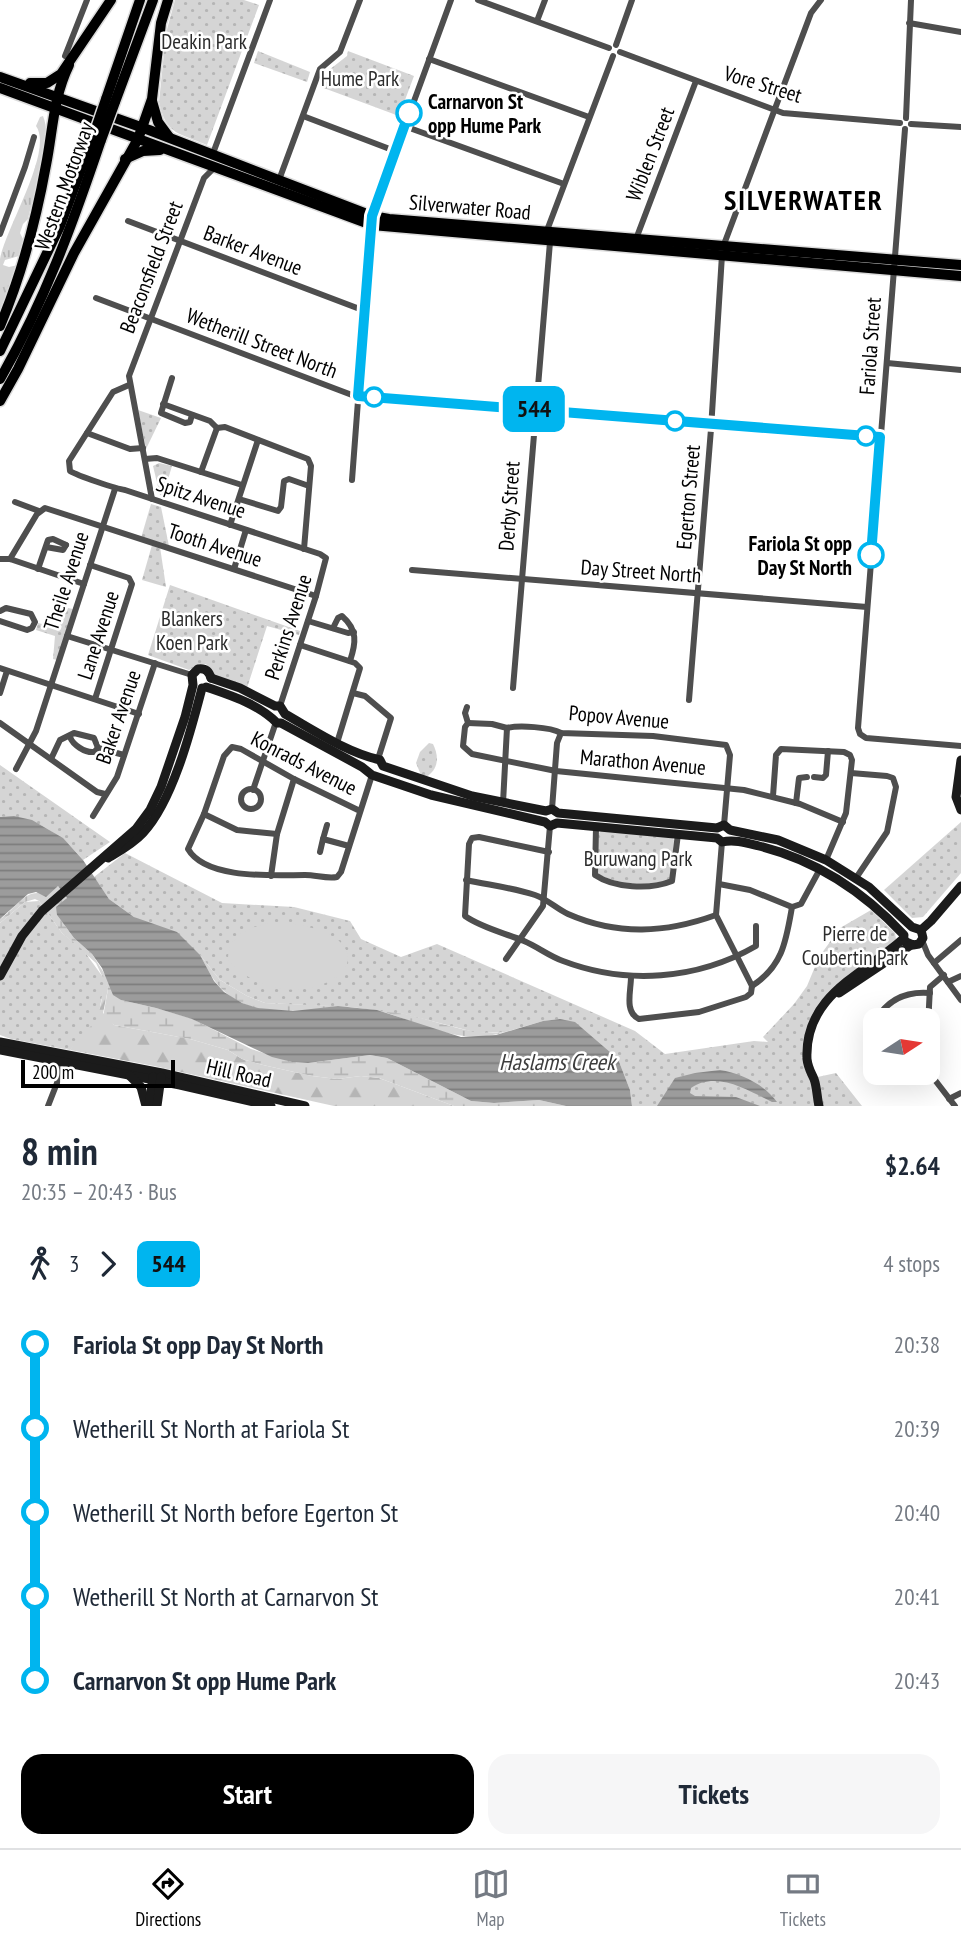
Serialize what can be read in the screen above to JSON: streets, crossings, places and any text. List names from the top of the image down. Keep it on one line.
{"streets":{"highway":["Western Motorway","Silverwater Road"],"street":["Vore Street","Wiblen Street","Barker Avenue","Beaconsfield Street","Wetherill Street North","Fariola Street","Spitz Avenue","Egerton Street","Derby Street","Tooth Avenue","Day Street North","Theile Avenue","Perkins Avenue","Lane Avenue","Baker Avenue","Popov Avenue","Marathon Avenue","Konrads Avenue","Hill Road"]},"crossings":[["Vore Street","Wiblen Street"],["Vore Street","Fariola Street"],["Vore Street","Egerton Street"],["Vore Street","Derby Street"],["Wiblen Street","Silverwater Road"],["Silverwater Road","Beaconsfield Street"],["Silverwater Road","Fariola Street"],["Silverwater Road","Egerton Street"],["Silverwater Road","Derby Street"],["Barker Avenue","Beaconsfield Street"],["Beaconsfield Street","Wetherill Street North"],["Wetherill Street North","Fariola Street"],["Wetherill Street North","Egerton Street"],["Wetherill Street North","Derby Street"],["Fariola Street","Day Street North"],["Spitz Avenue","Theile Avenue"],["Spitz Avenue","Perkins Avenue"],["Egerton Street","Day Street North"],["Derby Street","Day Street North"],["Tooth Avenue","Theile Avenue"],["Tooth Avenue","Perkins Avenue"],["Theile Avenue","Lane Avenue"],["Perkins Avenue","Konrads Avenue"],["Popov Avenue","Marathon Avenue"]],"districts":["SILVERWATER"],"water":["Haslams Creek"],"parks":["Deakin Park","Hume Park","Blankers Koen Park","Buruwang Park","Pierre de Coubertin Park"],"places":["Carnarvon St opp Hume Park","Fariola St opp Day St North"],"lines":["bus line 544"],"scale_bar":"200 m","north":"right","page":{"on_map":"544","scale":"200 m","heading":["8 min","20:35 – 20:43 · Bus","$2.64"],"legs":["3","544","4 stops"],"list":[{"name":"Fariola St opp Day St North","value":"20:38"},{"name":"Wetherill St North at Fariola St","value":"20:39"},{"name":"Wetherill St North before Egerton St","value":"20:40"},{"name":"Wetherill St North at Carnarvon St","value":"20:41"},{"name":"Carnarvon St opp Hume Park","value":"20:43"}],"buttons":["Start","Tickets"],"tabs":["Directions","Map","Tickets"]}}
